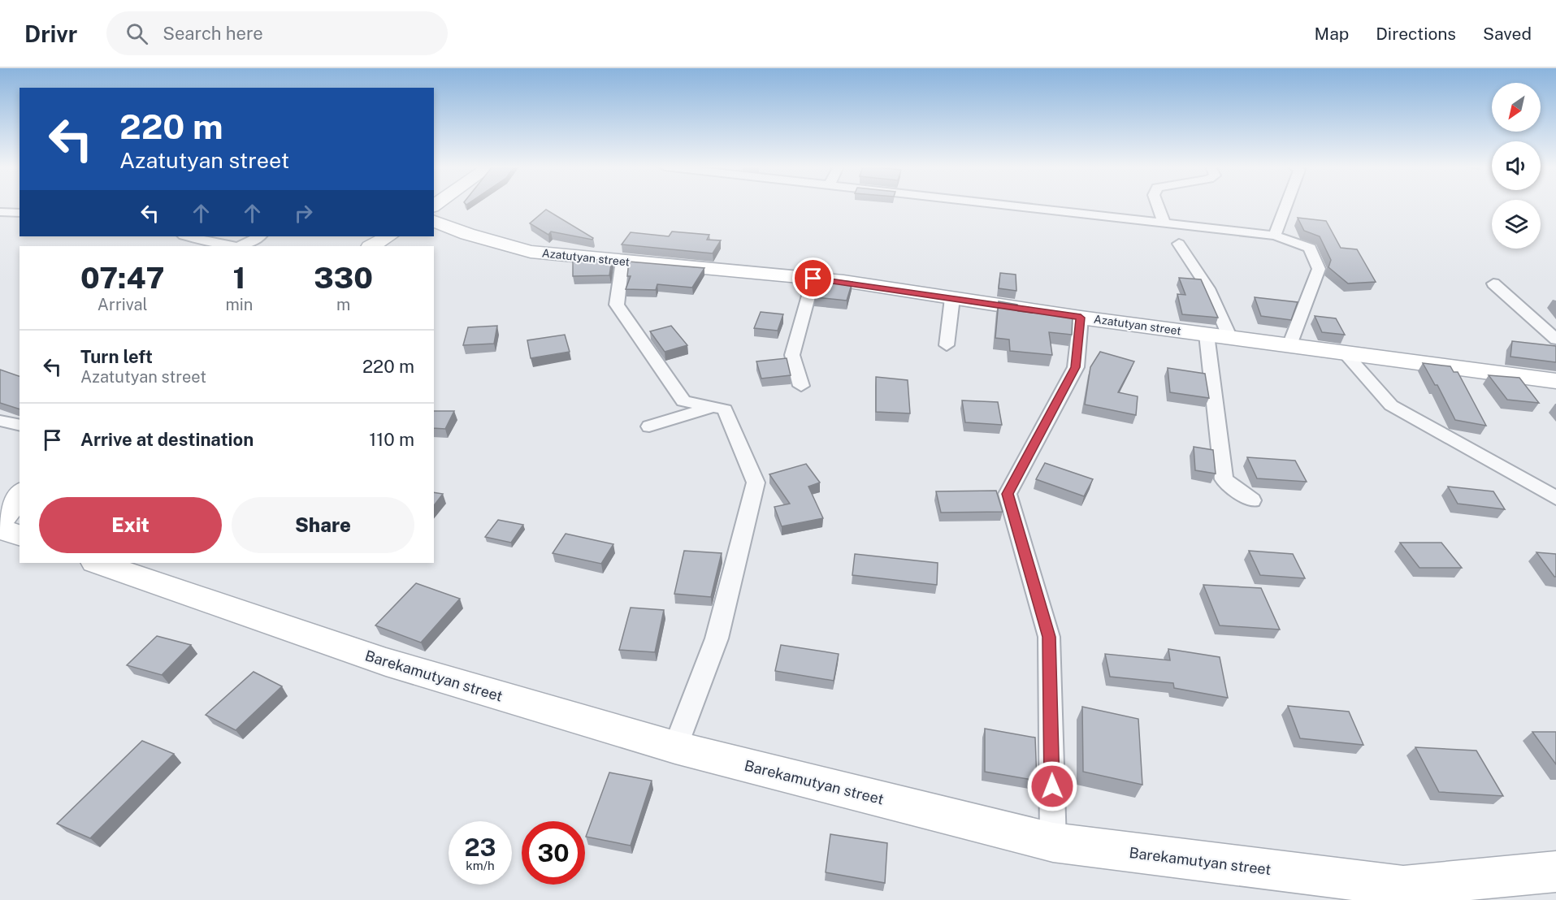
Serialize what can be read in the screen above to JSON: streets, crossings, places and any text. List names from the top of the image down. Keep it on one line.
{"streets":{"street":["Azatutyan street","Barekamutyan street"]},"north":"bottom left","page":{"header":"Drivr","search":"Search here","nav":["Map","Directions","Saved"],"turn":["220 m","Azatutyan street"],"eta":["07:47","Arrival","1","min","330","m"],"list":[{"name":"Turn left","note":"Azatutyan street","value":"220 m"},{"name":"Arrive at destination","value":"110 m"}],"buttons":["Exit","Share"],"speed":"23 km/h","limit":"30"}}
